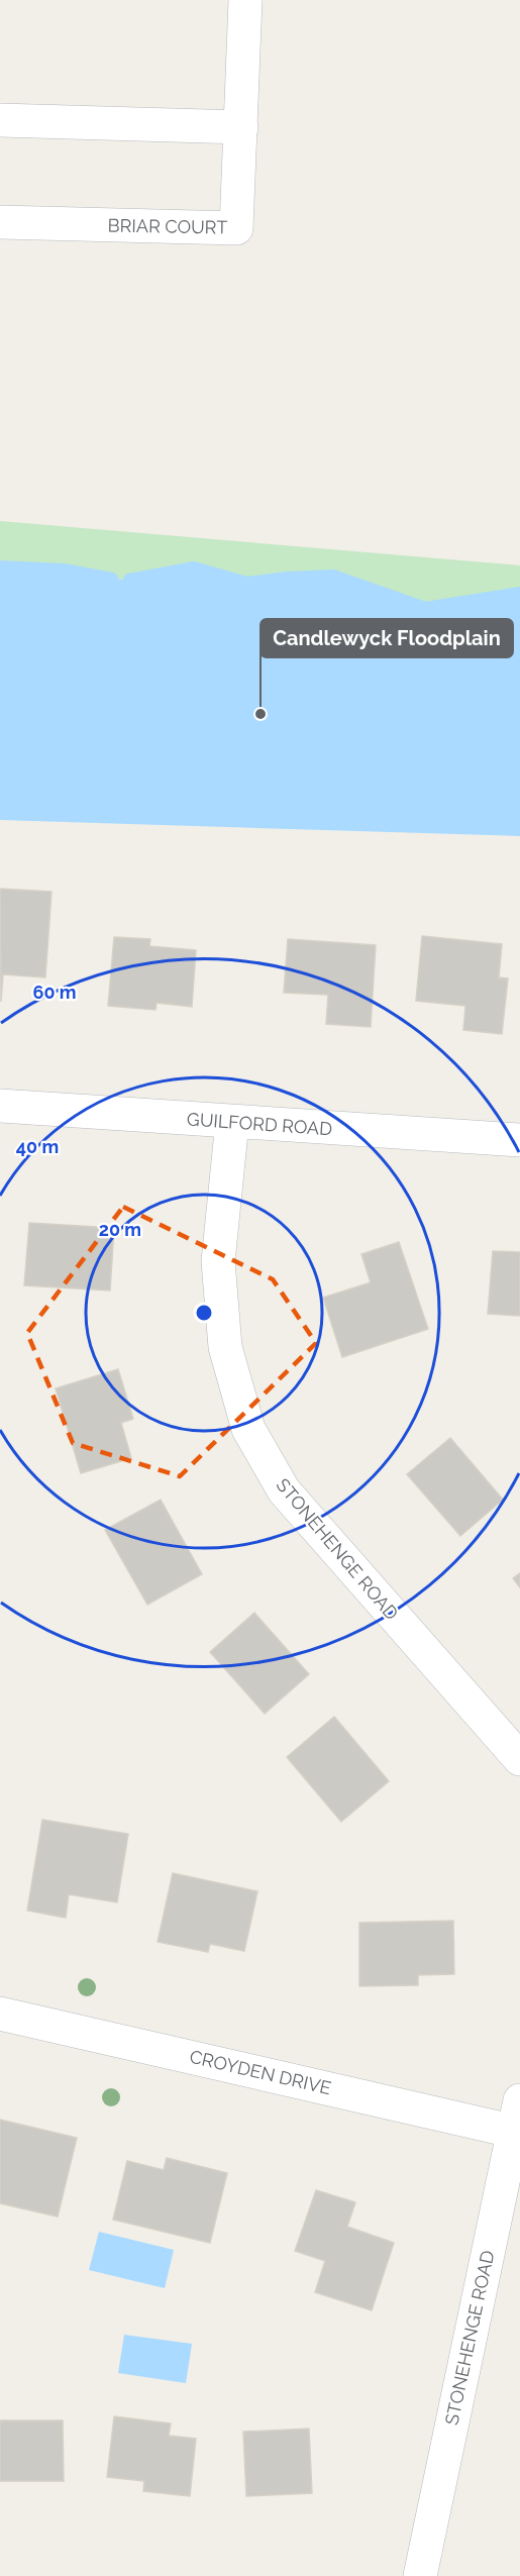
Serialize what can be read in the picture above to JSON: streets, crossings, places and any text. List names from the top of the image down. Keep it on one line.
{"streets":{"street":["BRIAR COURT","GUILFORD ROAD","STONEHENGE ROAD","CROYDEN DRIVE"]},"crossings":[["GUILFORD ROAD","STONEHENGE ROAD"],["STONEHENGE ROAD","CROYDEN DRIVE"]],"places":["Candlewyck Floodplain"],"rings":["60 m","40 m","20 m"]}
